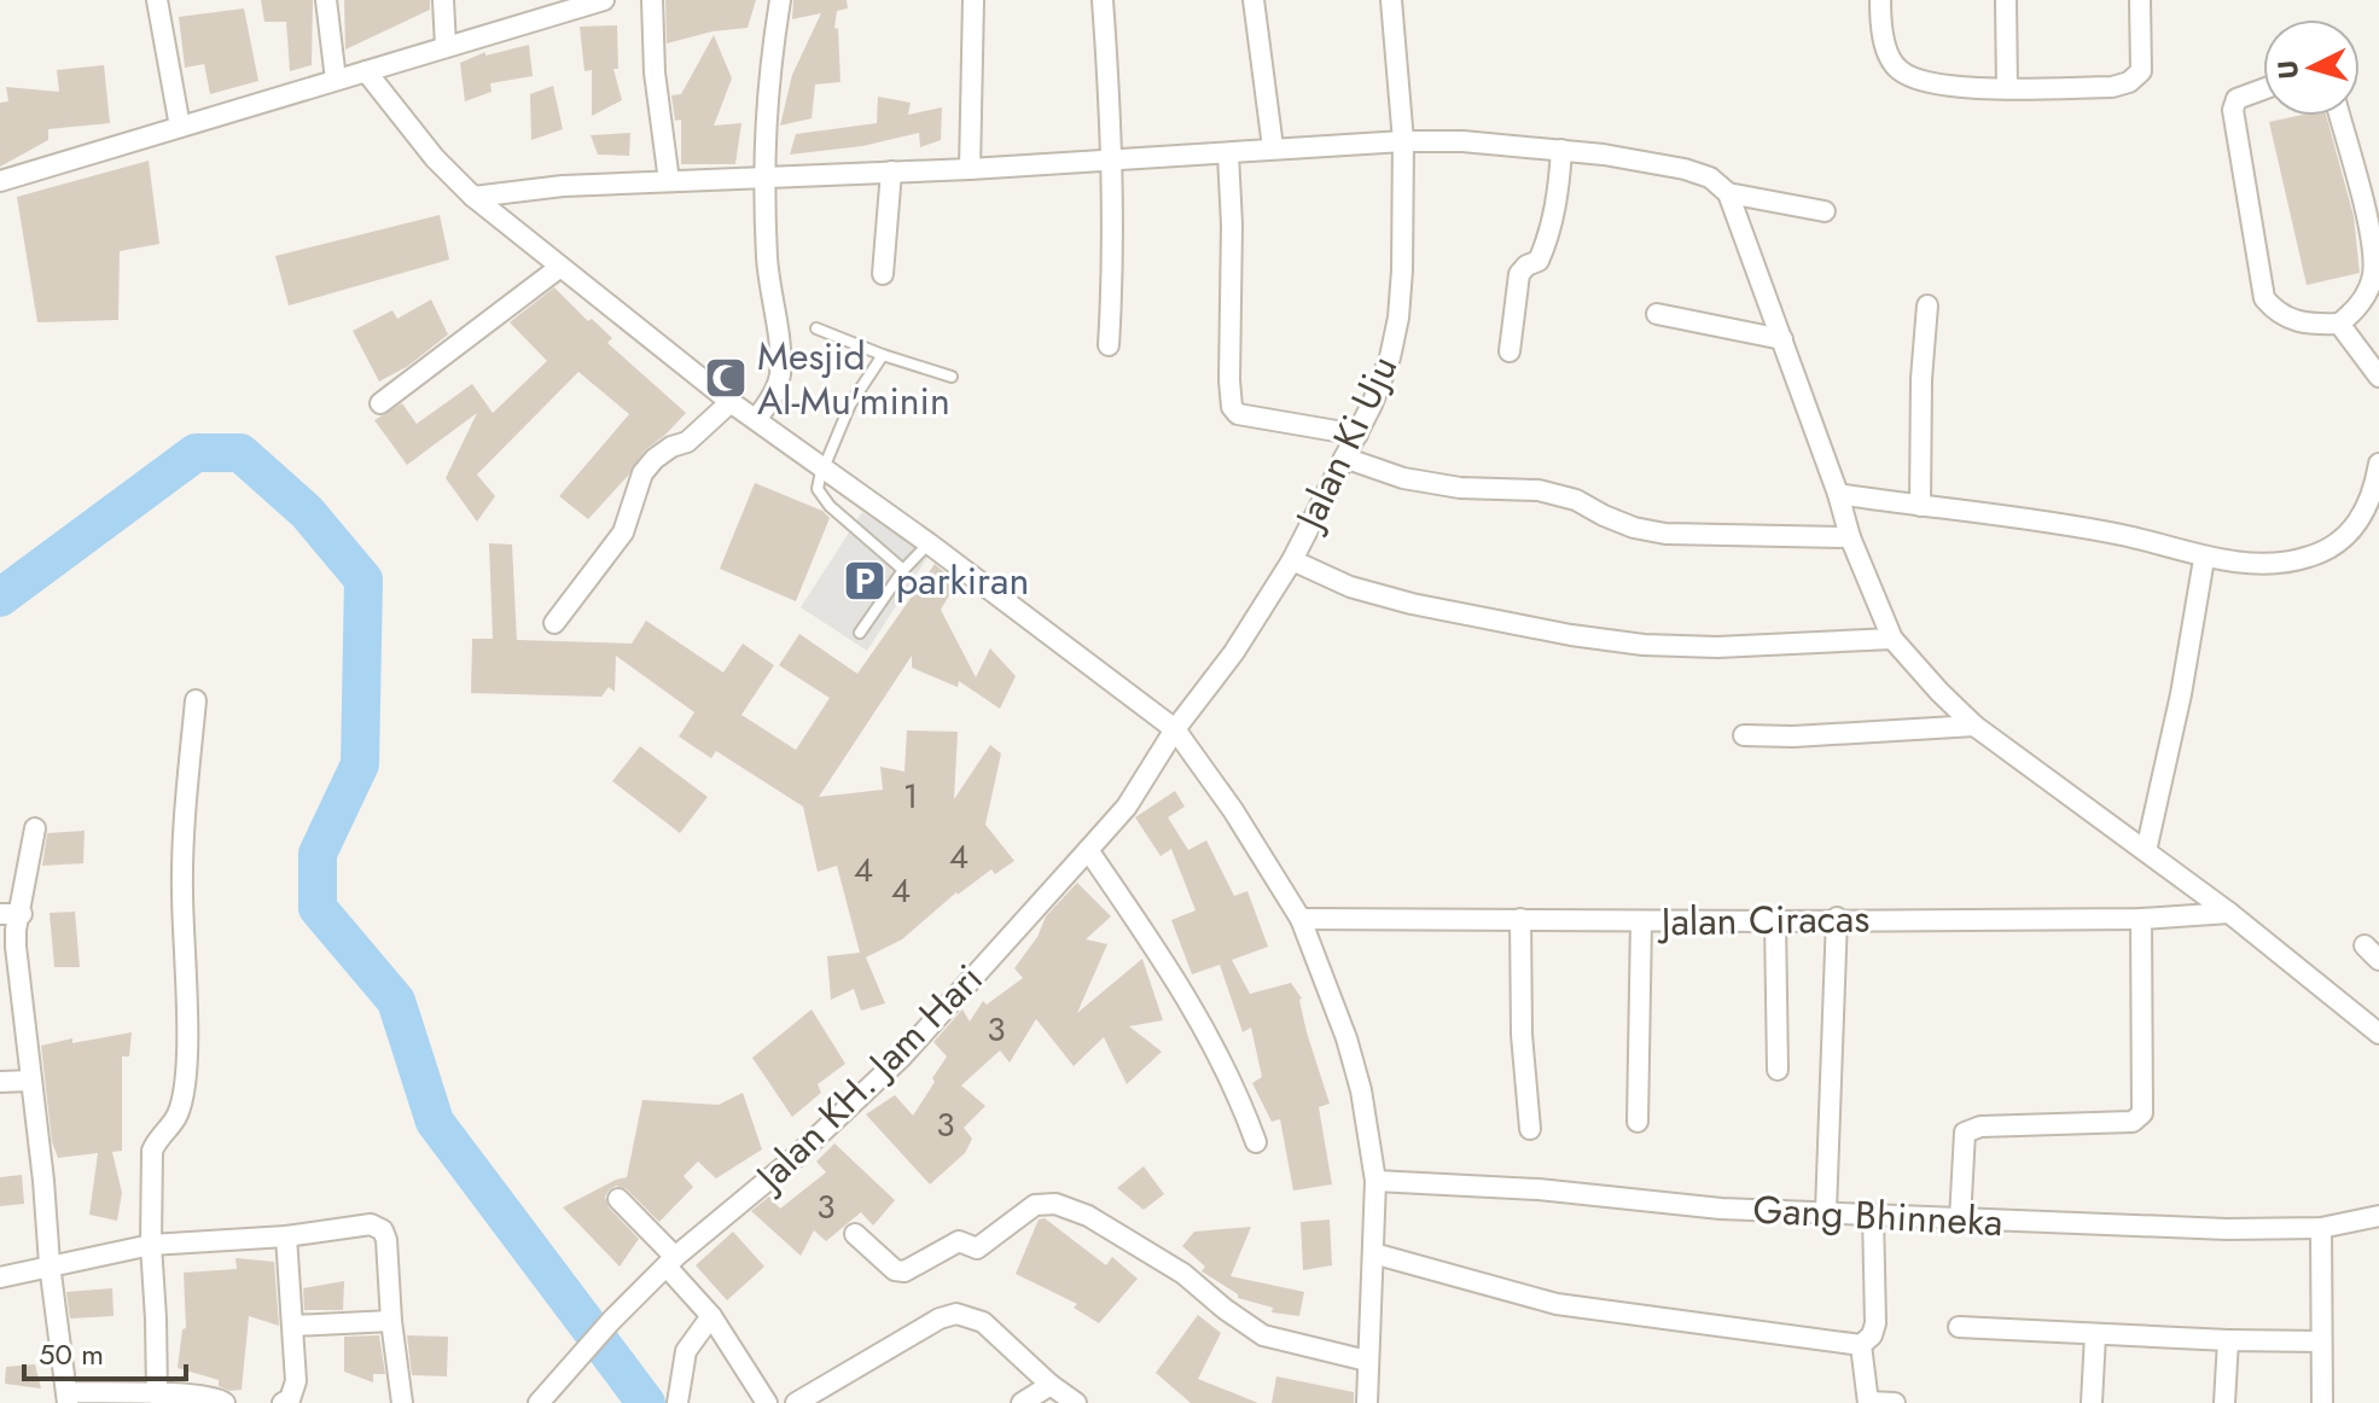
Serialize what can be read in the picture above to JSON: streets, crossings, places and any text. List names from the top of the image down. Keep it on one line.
{"streets":{"street":["Jalan Ki Uju","Jalan Ciracas","Jalan KH. Jam Hari","Gang Bhinneka"]},"crossings":[["Jalan Ki Uju","Jalan KH. Jam Hari"]],"places":{"mosque":["Mesjid Al-Mu'minin"],"parking":["parkiran"]},"house_numbers":["1","4","4","4","3","3","3"],"scale_bar":"50 m","north":"left"}
